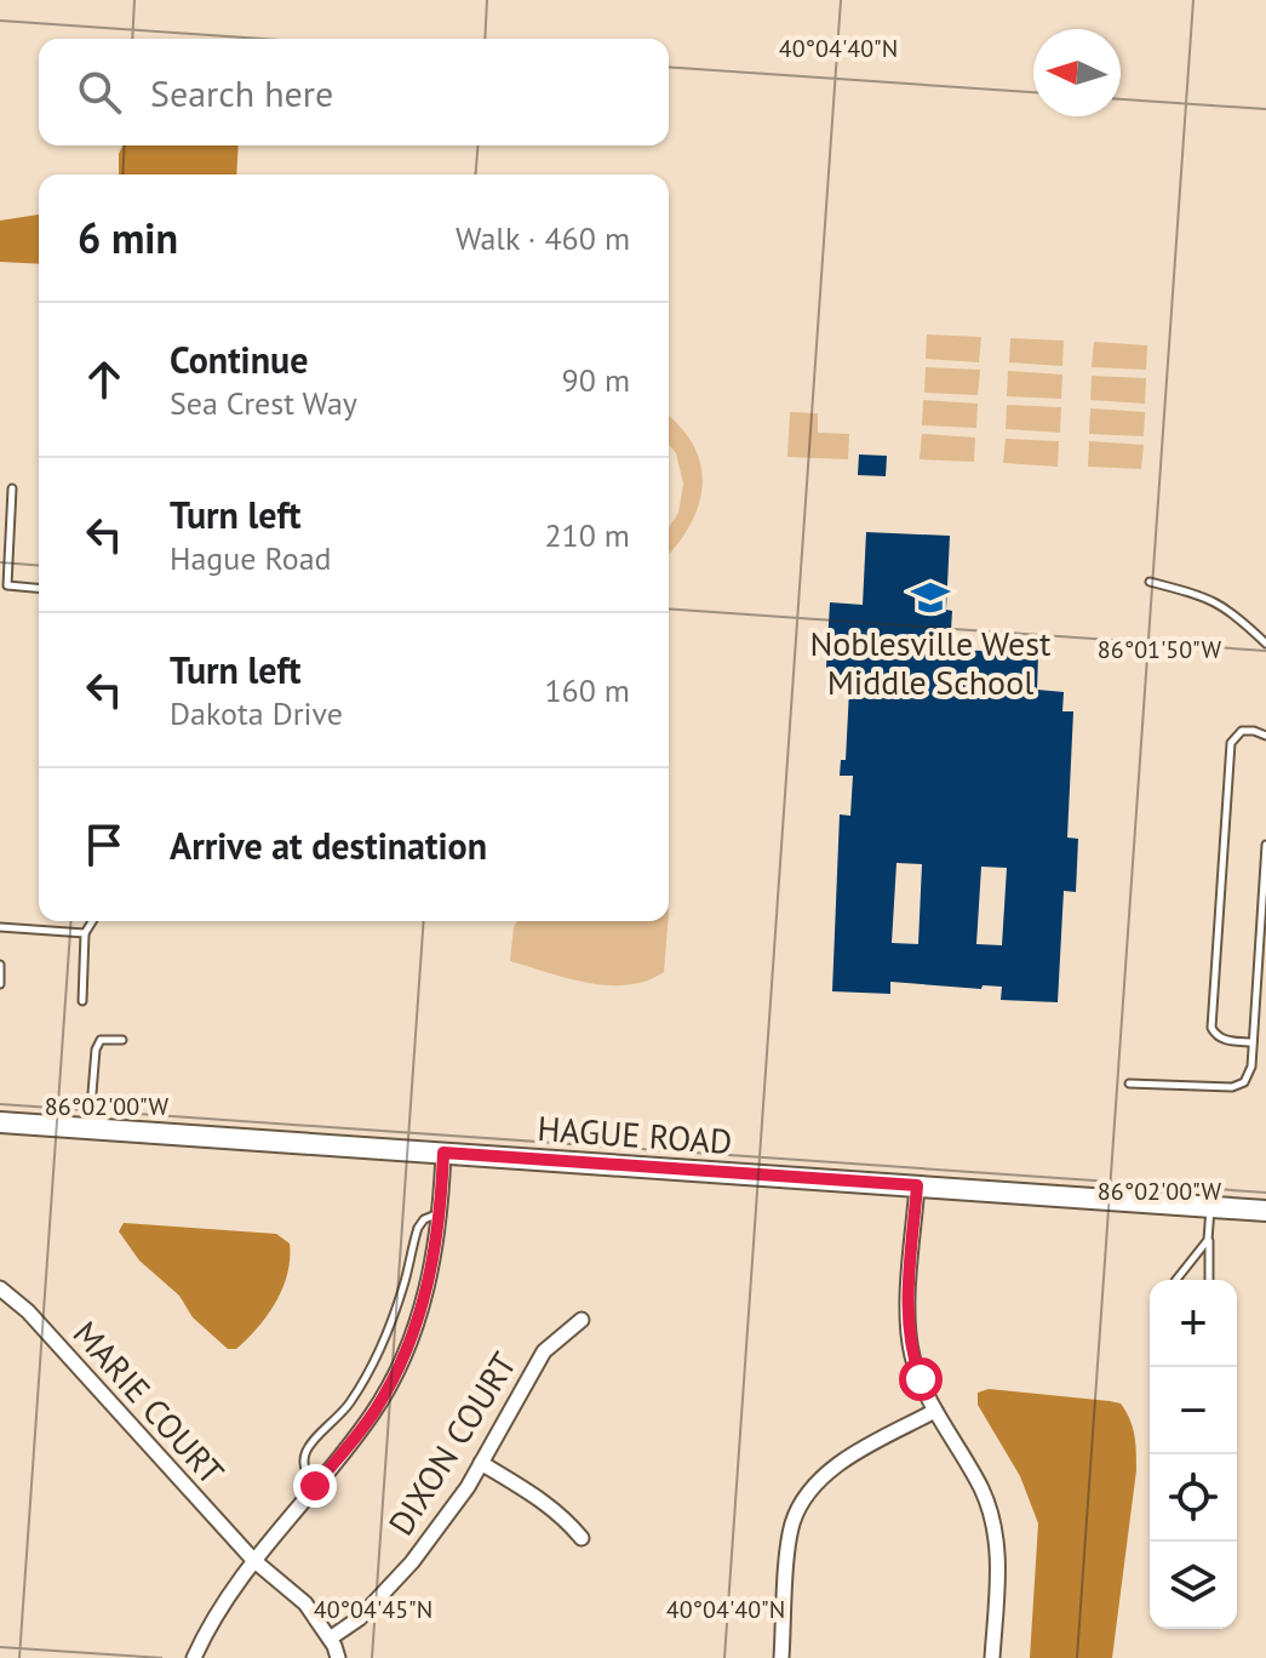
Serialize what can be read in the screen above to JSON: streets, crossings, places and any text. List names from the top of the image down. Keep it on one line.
{"streets":{"main road":["HAGUE ROAD"],"street":["MARIE COURT","DIXON COURT"]},"crossings":[["MARIE COURT","DIXON COURT"]],"places":{"school or university":["Noblesville West Middle School"]},"north":"left","page":{"search":"Search here","heading":["6 min","Walk · 460 m"],"list":[["Continue","Sea Crest Way","90 m"],["Turn left","Hague Road","210 m"],["Turn left","Dakota Drive","160 m"],"Arrive at destination"],"map_buttons":["+","−"]},"coordinates":["40°04'40\"N","86°01'50\"W","86°02'00\"W","40°04'45\"N"]}
